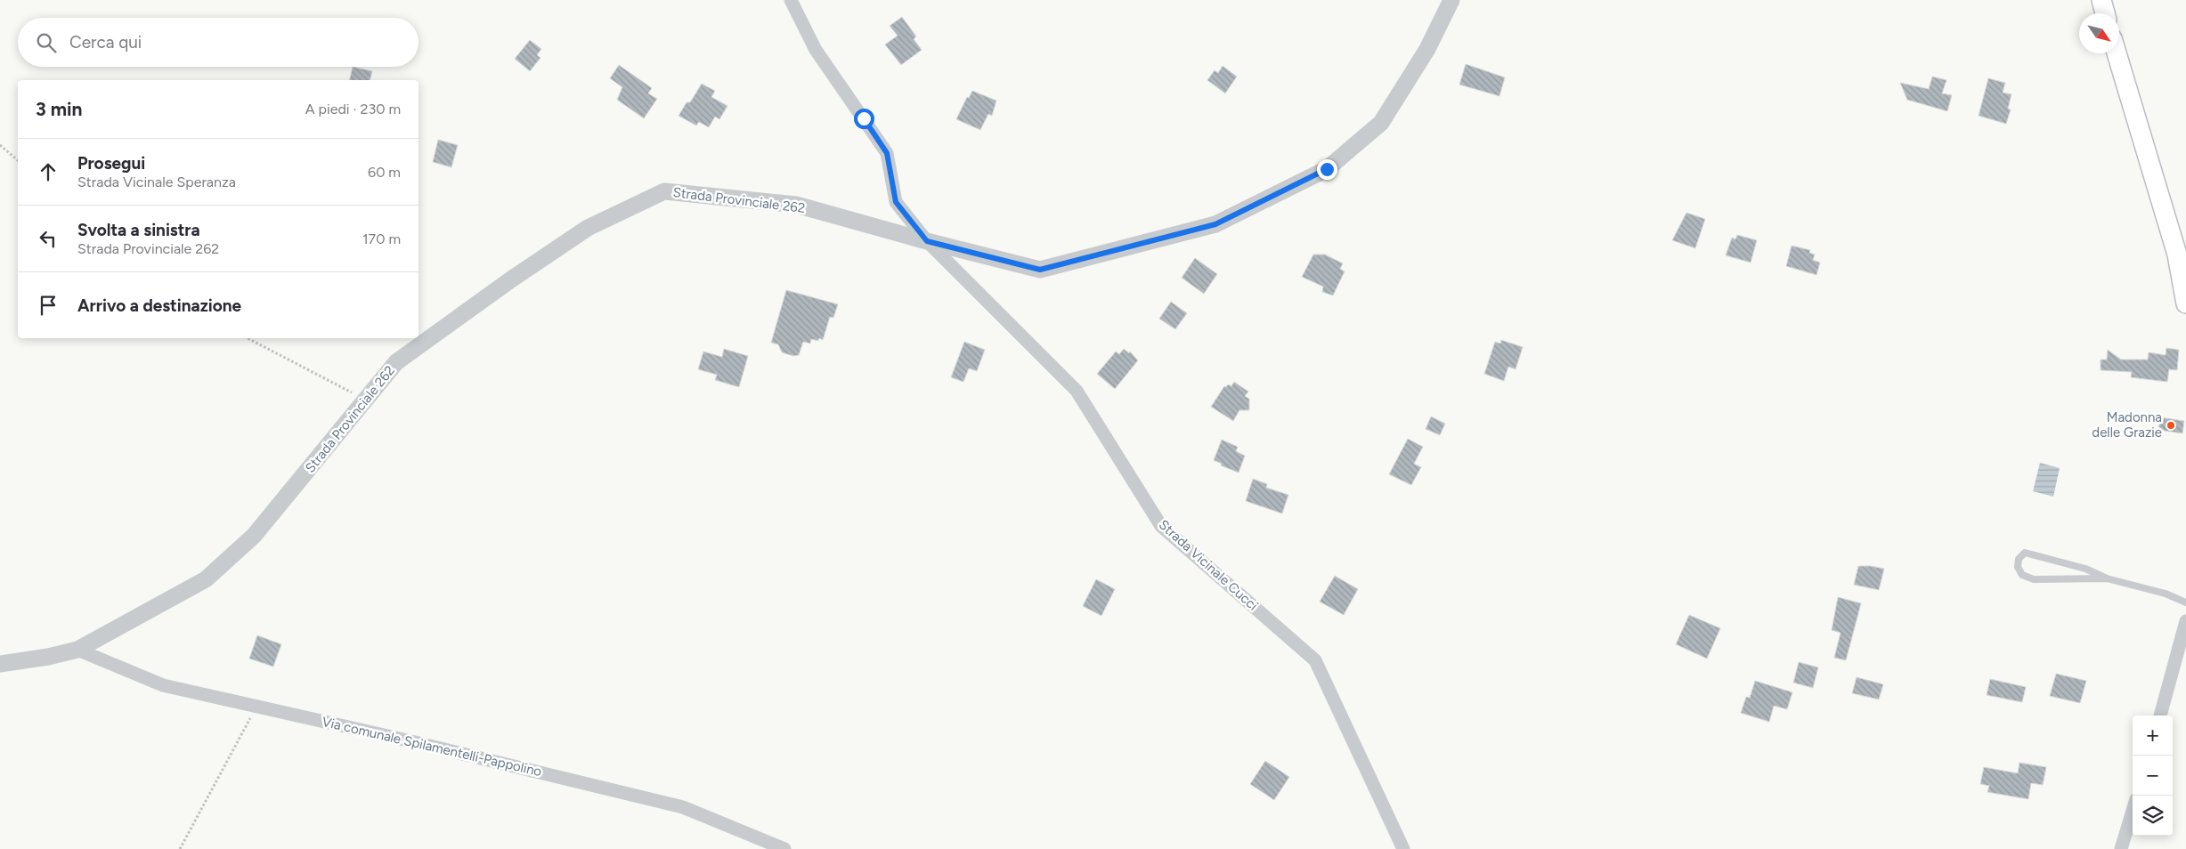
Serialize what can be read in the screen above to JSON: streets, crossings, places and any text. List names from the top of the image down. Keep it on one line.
{"streets":{"street":["Strada Provinciale 262","Strada Vicinale Cucci","Via comunale Spilamentelli-Pappolino"]},"crossings":[["Strada Provinciale 262","Strada Vicinale Cucci"],["Strada Provinciale 262","Via comunale Spilamentelli-Pappolino"]],"places":["Madonna delle Grazie"],"north":"bottom right","page":{"search":"Cerca qui","heading":["3 min","A piedi · 230 m"],"list":[["Prosegui","Strada Vicinale Speranza","60 m"],["Svolta a sinistra","Strada Provinciale 262","170 m"],"Arrivo a destinazione"],"map_buttons":["+","−"]}}
